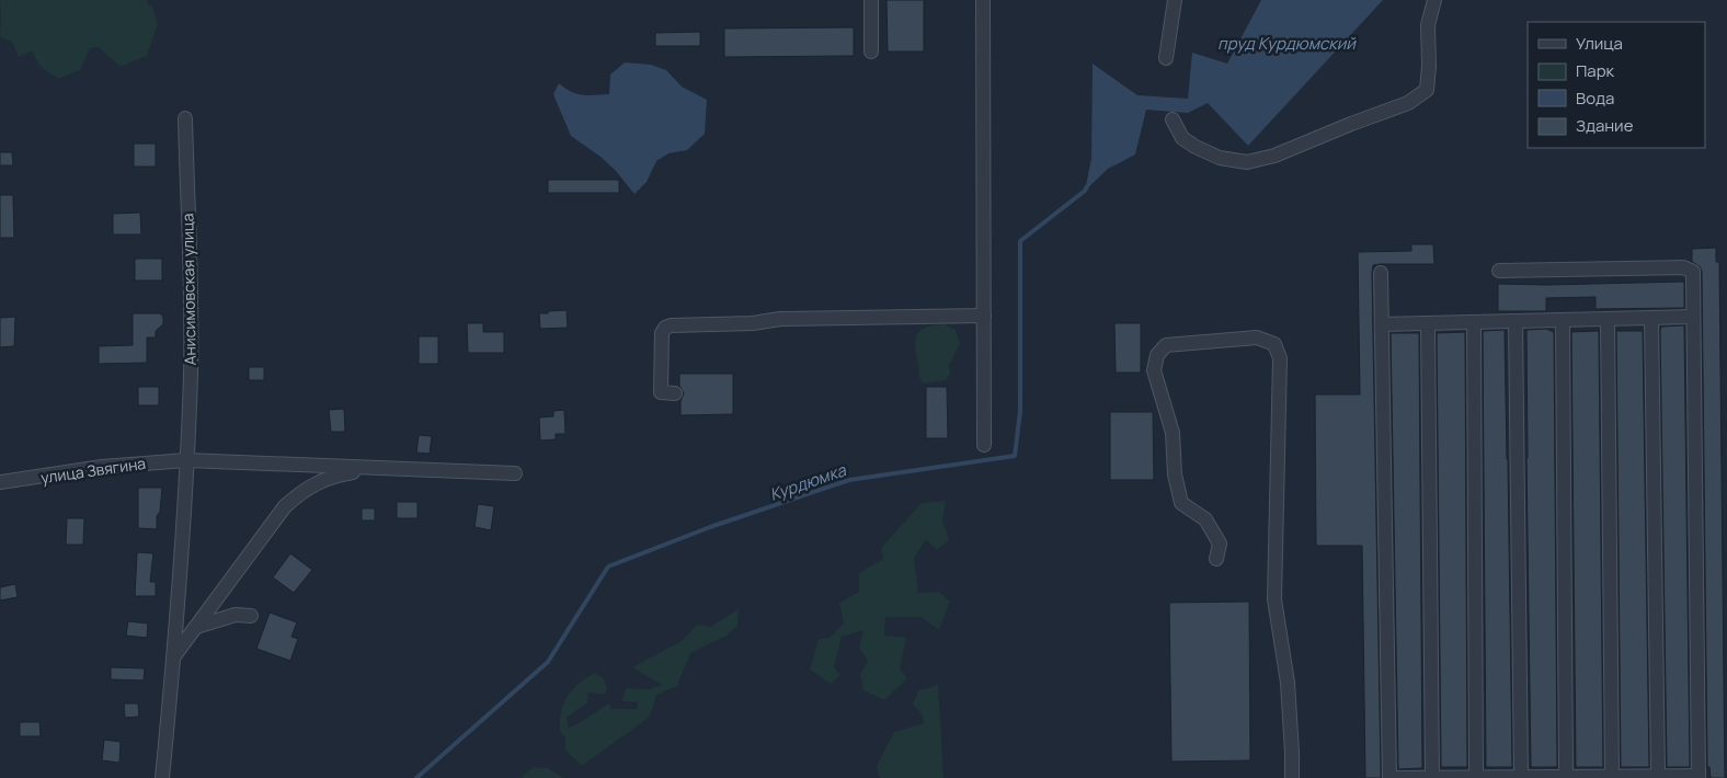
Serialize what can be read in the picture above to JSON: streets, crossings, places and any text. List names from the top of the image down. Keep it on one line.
{"streets":{"street":["Анисимовская улица","улица Звягина"]},"crossings":[["Анисимовская улица","улица Звягина"]],"water":["пруд Курдюмский","Курдюмка"],"legend":["Улица","Парк","Вода","Здание"]}
